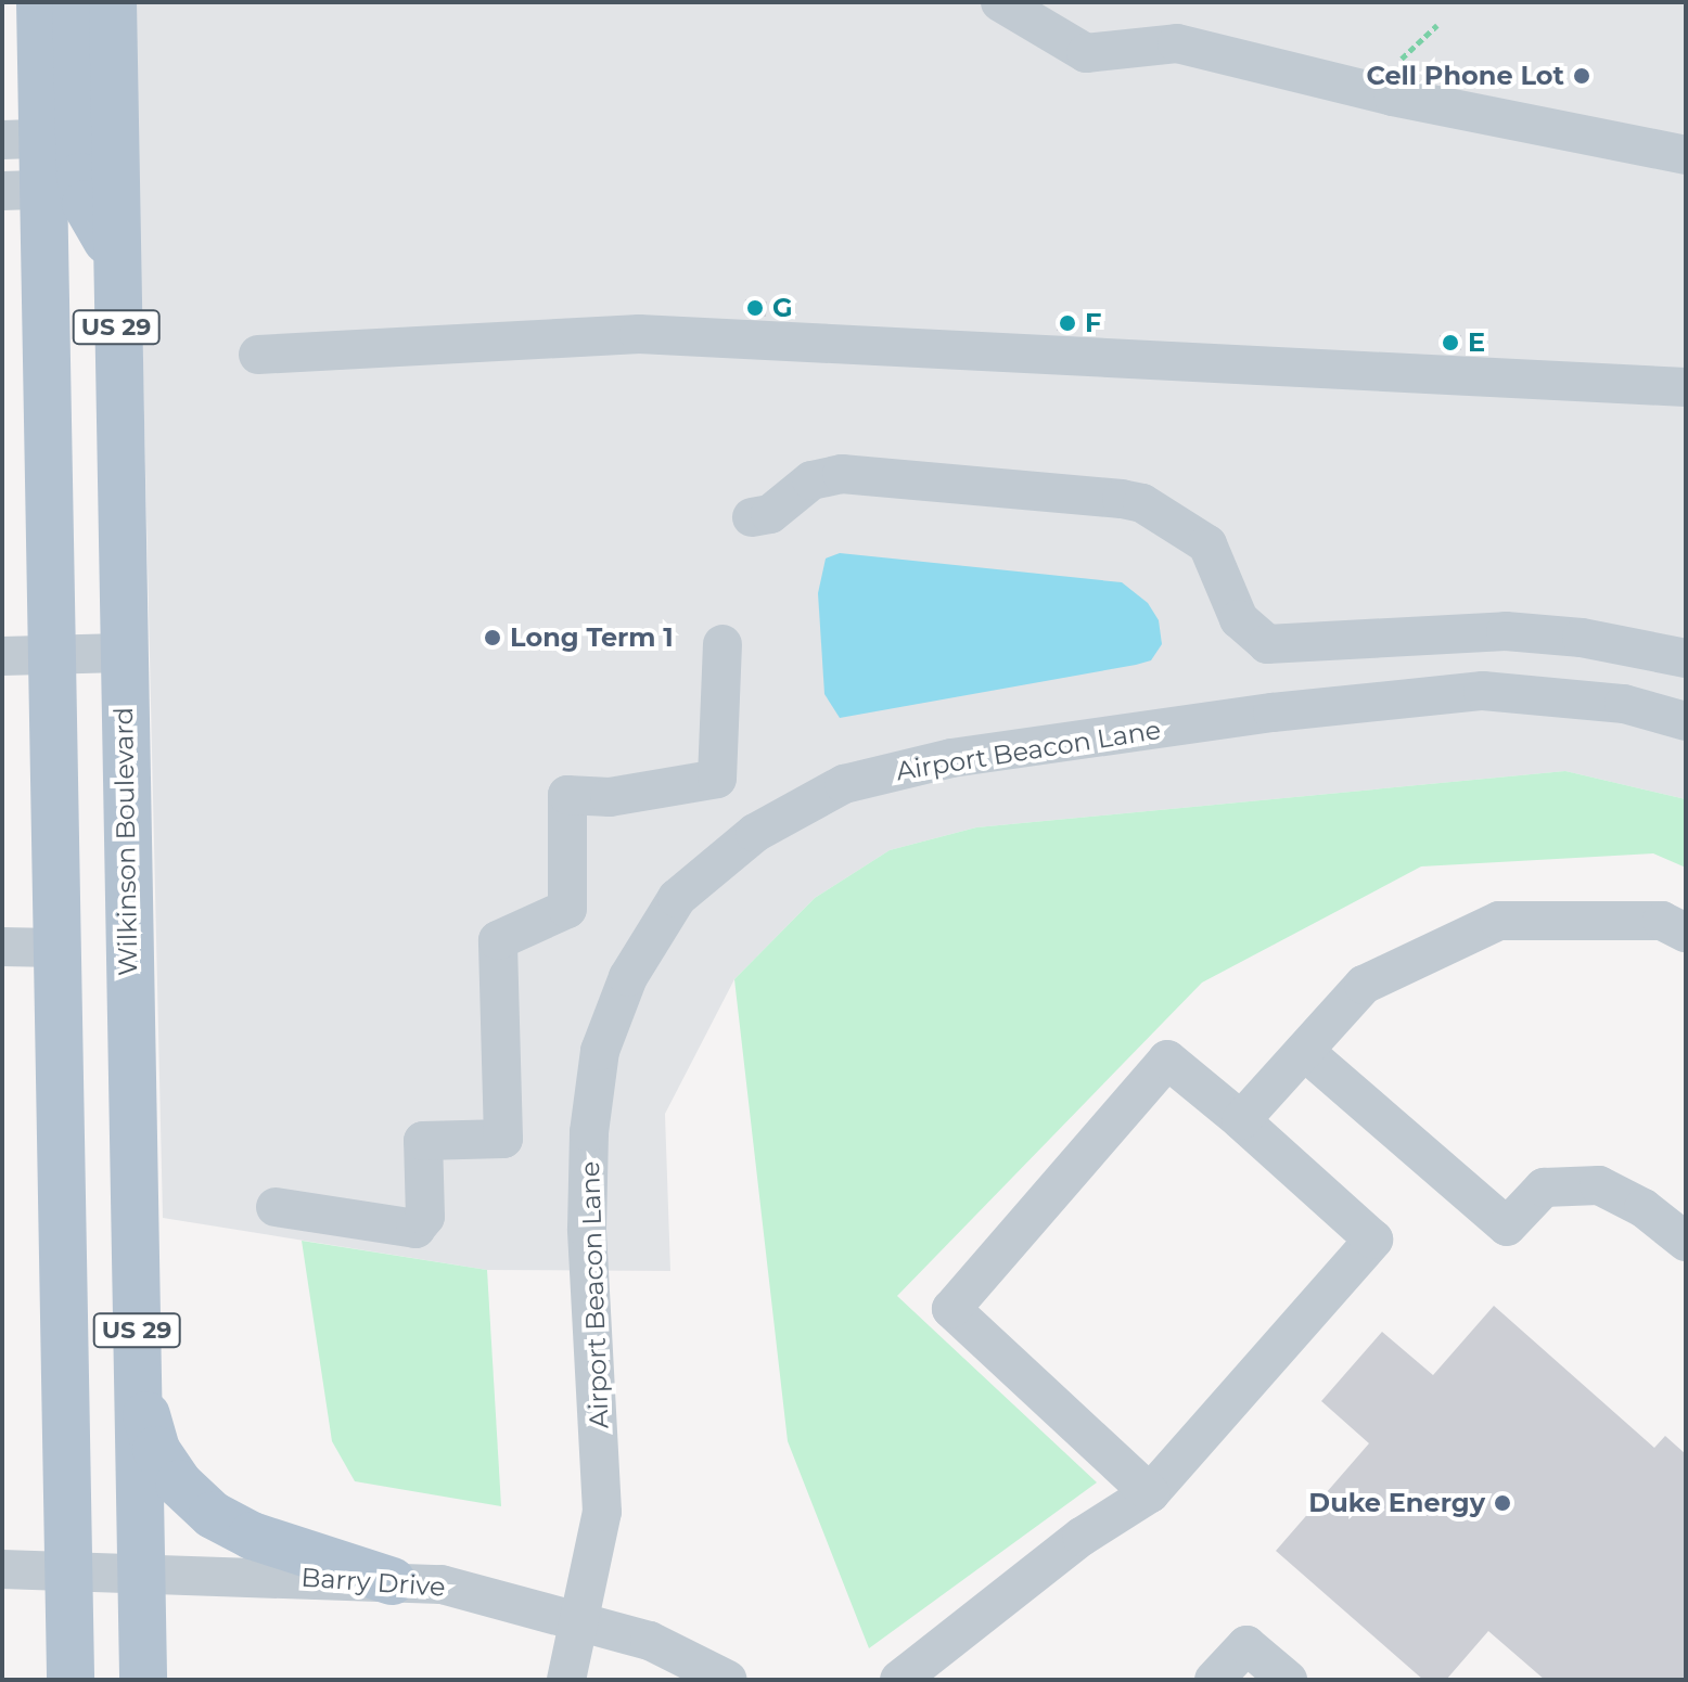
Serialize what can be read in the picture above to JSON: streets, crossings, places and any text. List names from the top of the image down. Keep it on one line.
{"streets":{"main road":["US 29","Wilkinson Boulevard"],"street":["Airport Beacon Lane","Barry Drive"]},"crossings":[["US 29","Barry Drive"],["Airport Beacon Lane","Barry Drive"],["Wilkinson Boulevard","Barry Drive"]],"places":["Cell Phone Lot","G","F","E","Long Term 1","Duke Energy"]}
